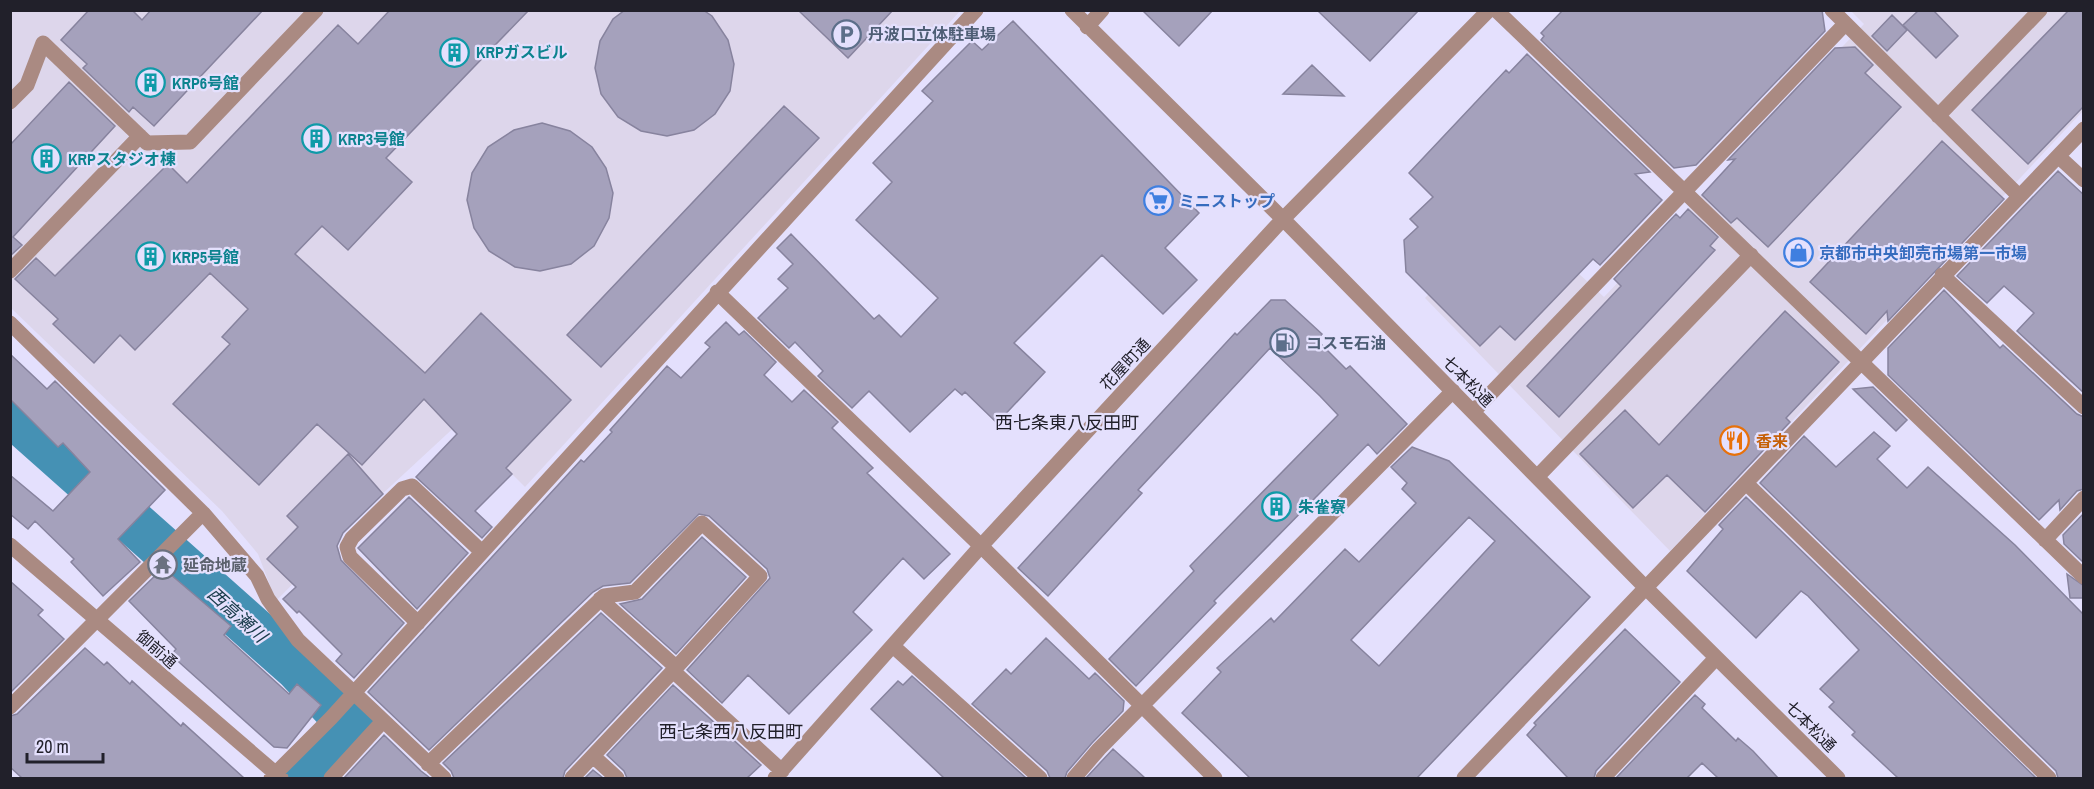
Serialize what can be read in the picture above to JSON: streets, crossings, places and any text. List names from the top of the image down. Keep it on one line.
{"streets":{"street":["花屋町通","七本松通","御前通"]},"crossings":[["花屋町通","七本松通"]],"districts":["西七条東八反田町","西七条西八反田町"],"water":["西高瀬川"],"places":{"parking":["丹波口立体駐車場"],"building":["KRPガスビル","KRP6号館","KRP3号館","KRPスタジオ棟","KRP5号館","朱雀寮"],"supermarket":["ミニストップ"],"shop":["京都市中央卸売市場第一市場"],"fuel station":["コスモ石油"],"restaurant":["香来"],"temple":["延命地蔵"]},"scale_bar":"20 m"}
